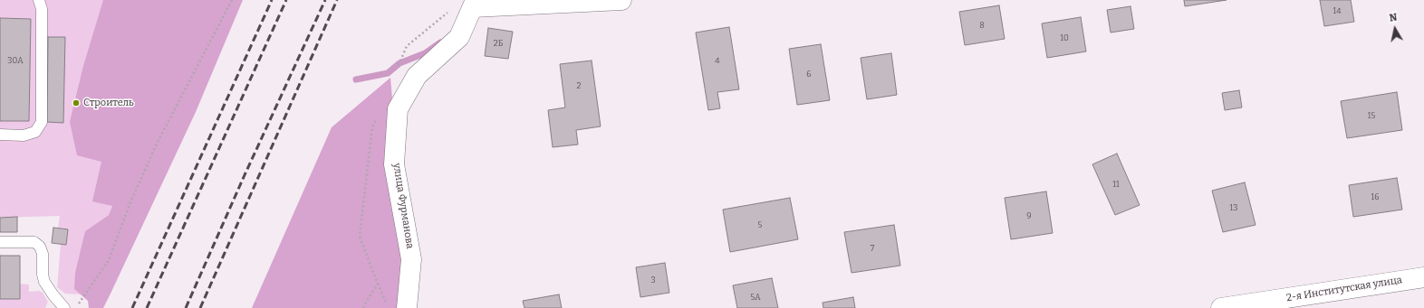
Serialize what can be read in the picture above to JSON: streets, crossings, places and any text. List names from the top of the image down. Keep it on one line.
{"streets":{"street":["улица Фурманова","2-я Институтская улица"]},"places":["Строитель"],"house_numbers":["14","8","10","2Б","30А","4","6","2","15","11","16","13","9","5","7","3","5А"],"north":"top"}
